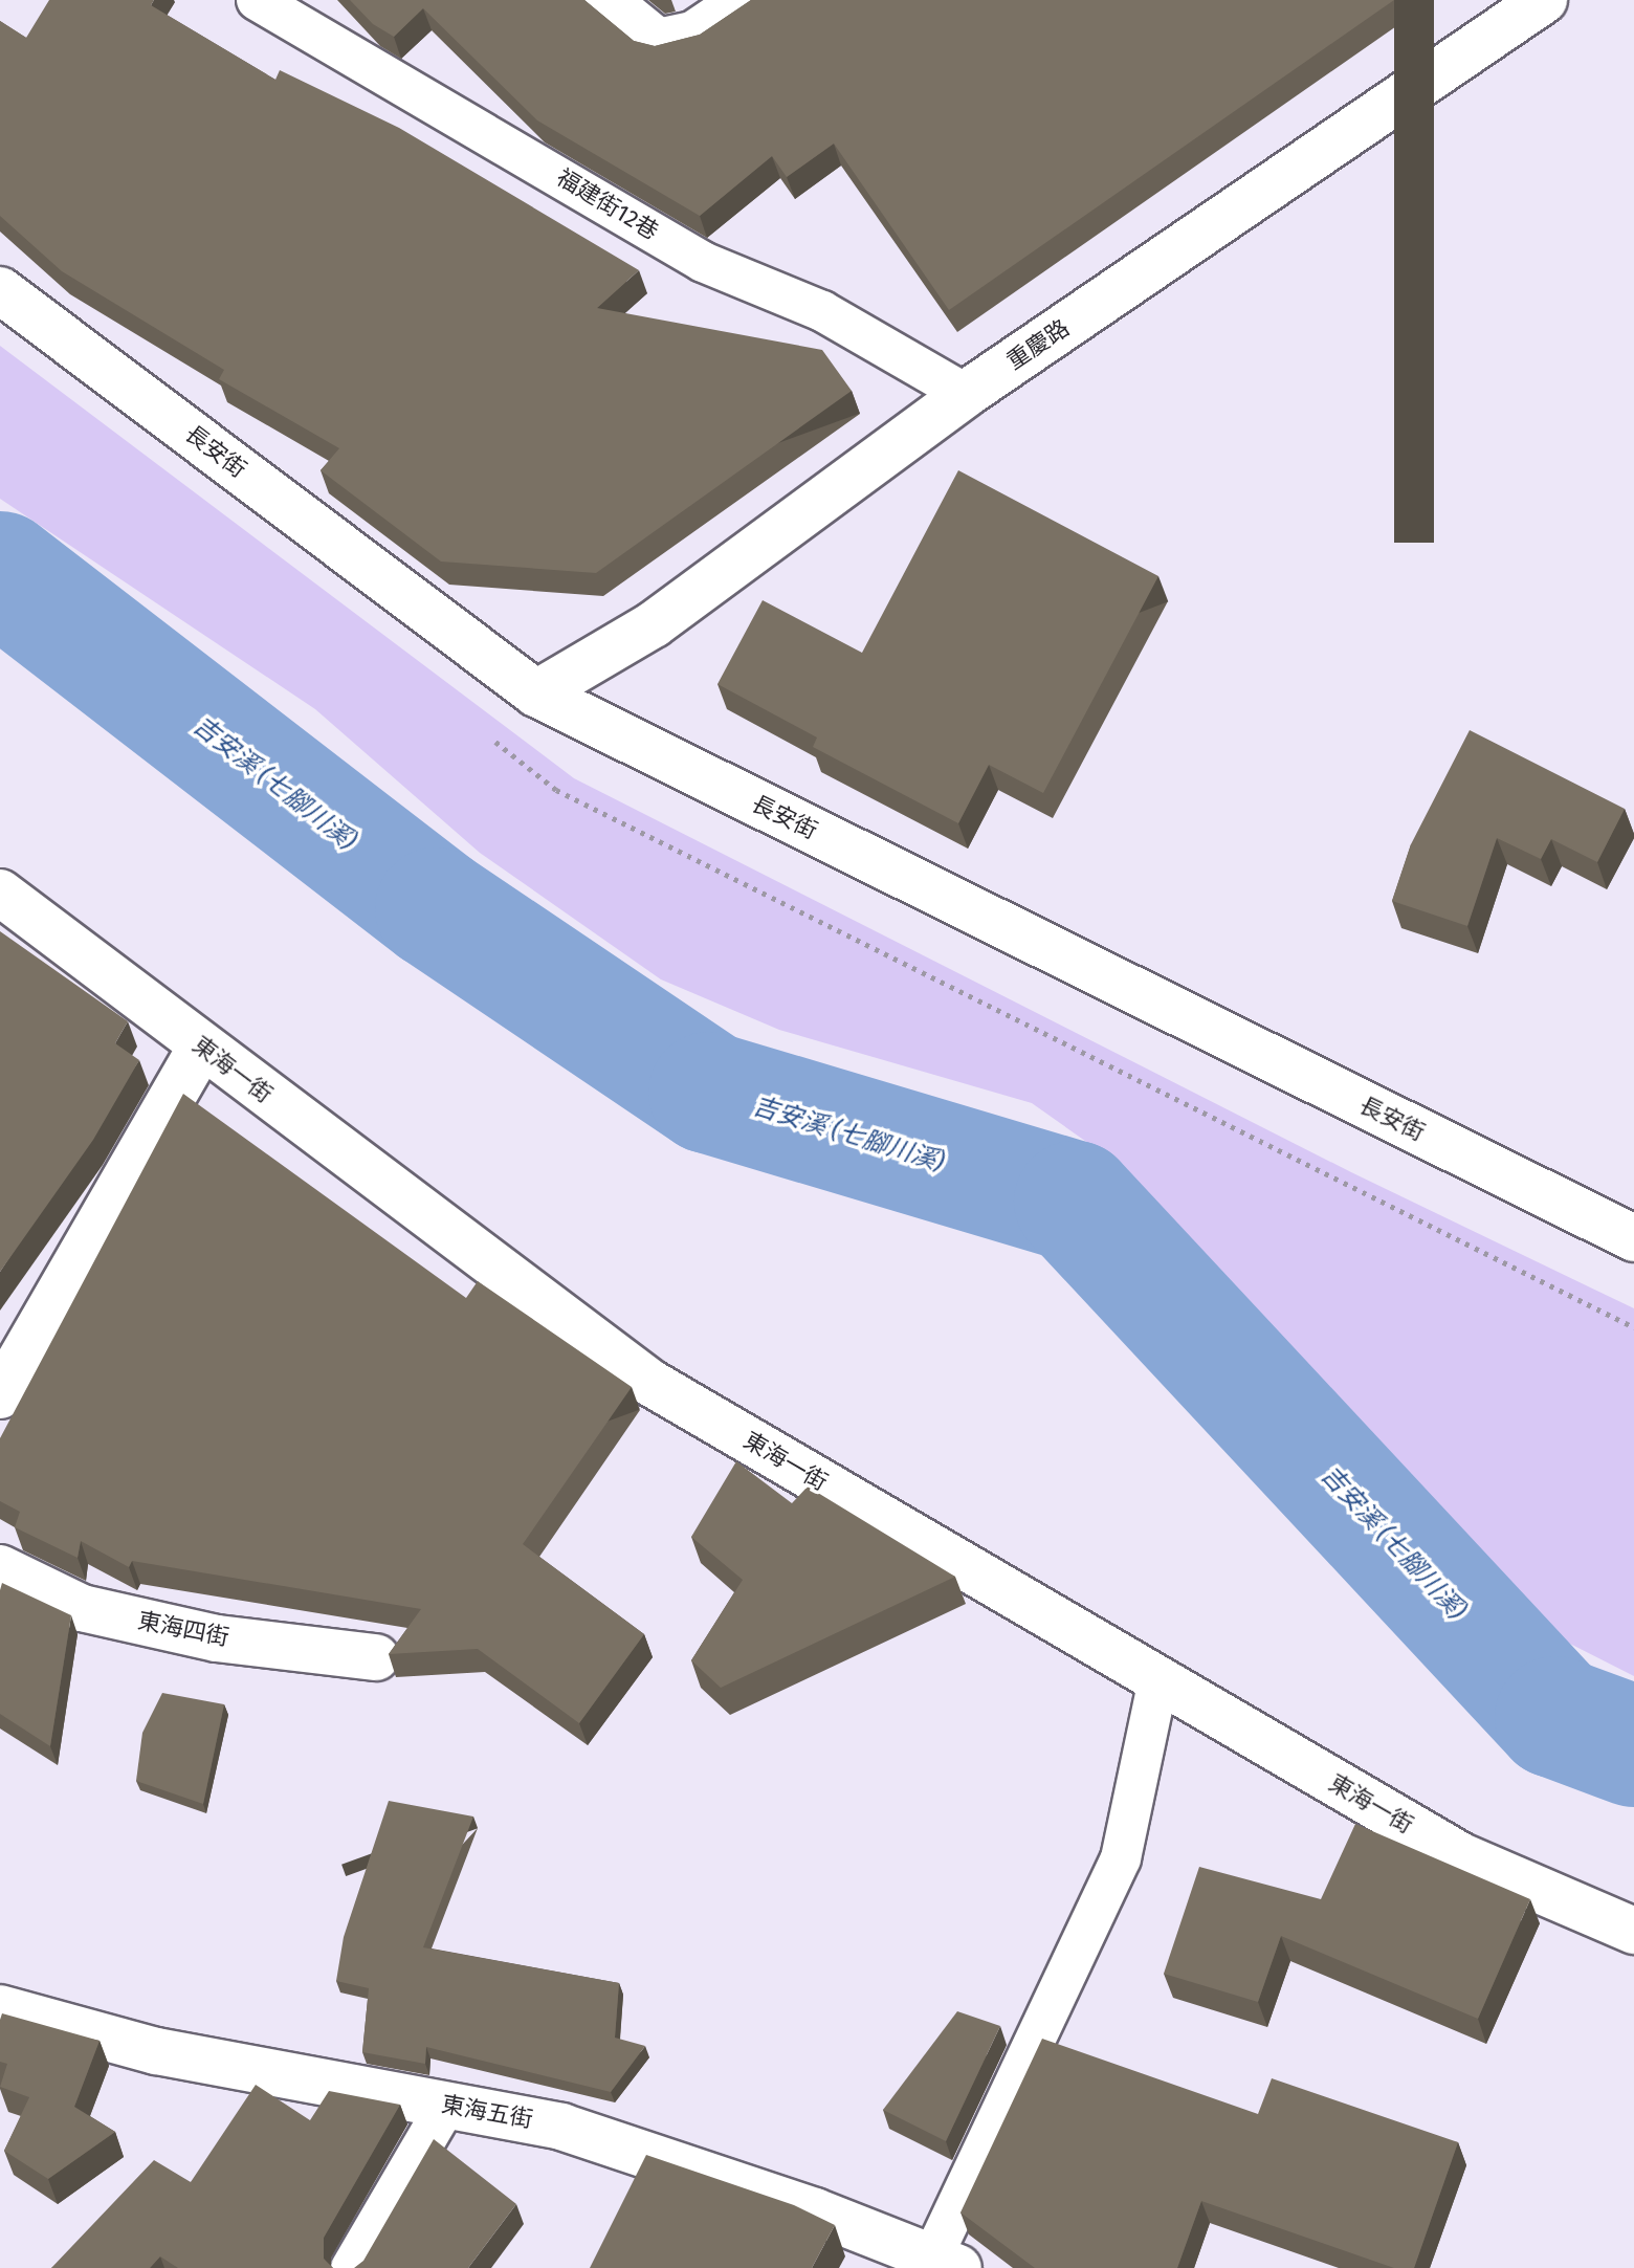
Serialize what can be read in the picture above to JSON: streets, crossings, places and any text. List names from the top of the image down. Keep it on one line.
{"streets":{"street":["重慶路","長安街","東海一街","東海四街","東海五街"],"lane":["福建街12巷"]},"crossings":[["福建街12巷","重慶路"],["重慶路","長安街"]],"water":["吉安溪 (七腳川溪)"]}
